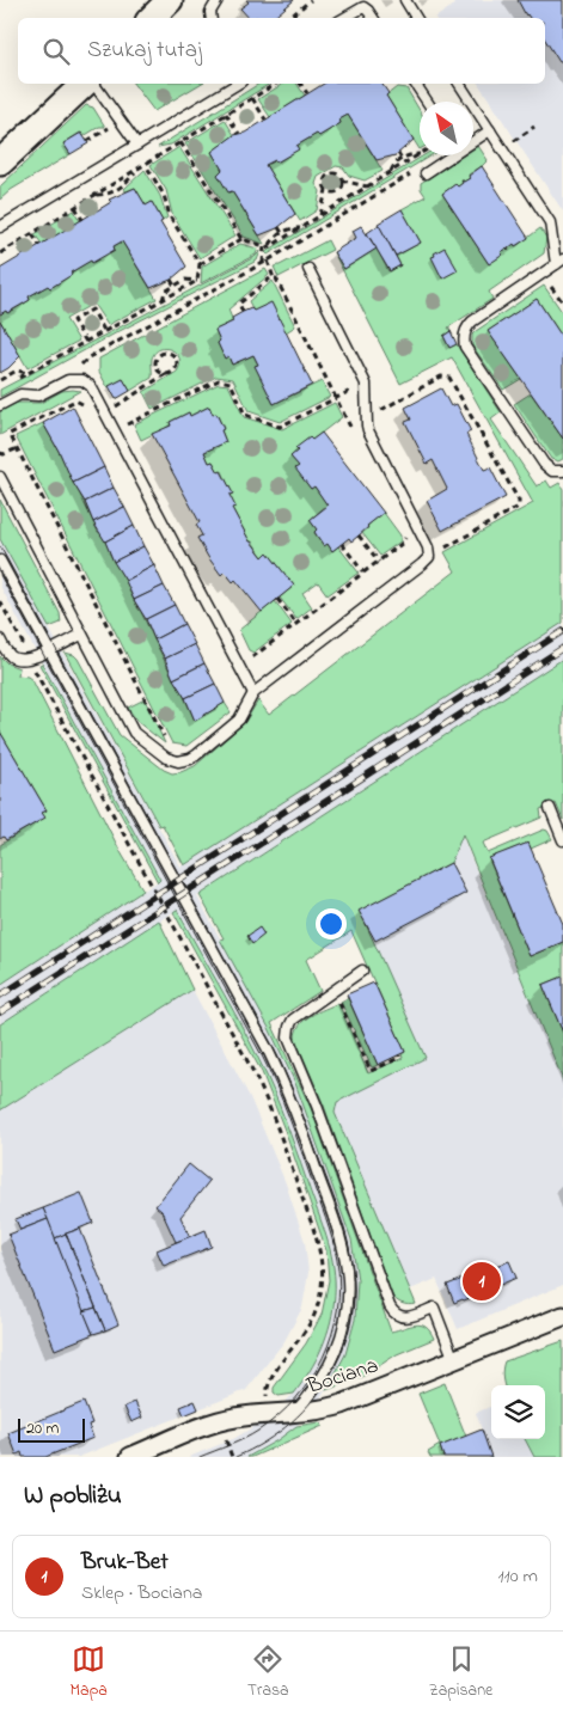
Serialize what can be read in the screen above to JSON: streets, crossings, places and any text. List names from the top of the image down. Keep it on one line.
{"streets":{"street":["Bociana"]},"scale_bar":"20 m","north":"top left","page":{"search":"Szukaj tutaj","pins":"1","scale":"20 m","heading":"W pobliżu","list":[{"mark":"1","name":"Bruk-Bet","note":"Sklep · Bociana","value":"110 m"}],"nav":["Mapa","Trasa","Zapisane"]}}
